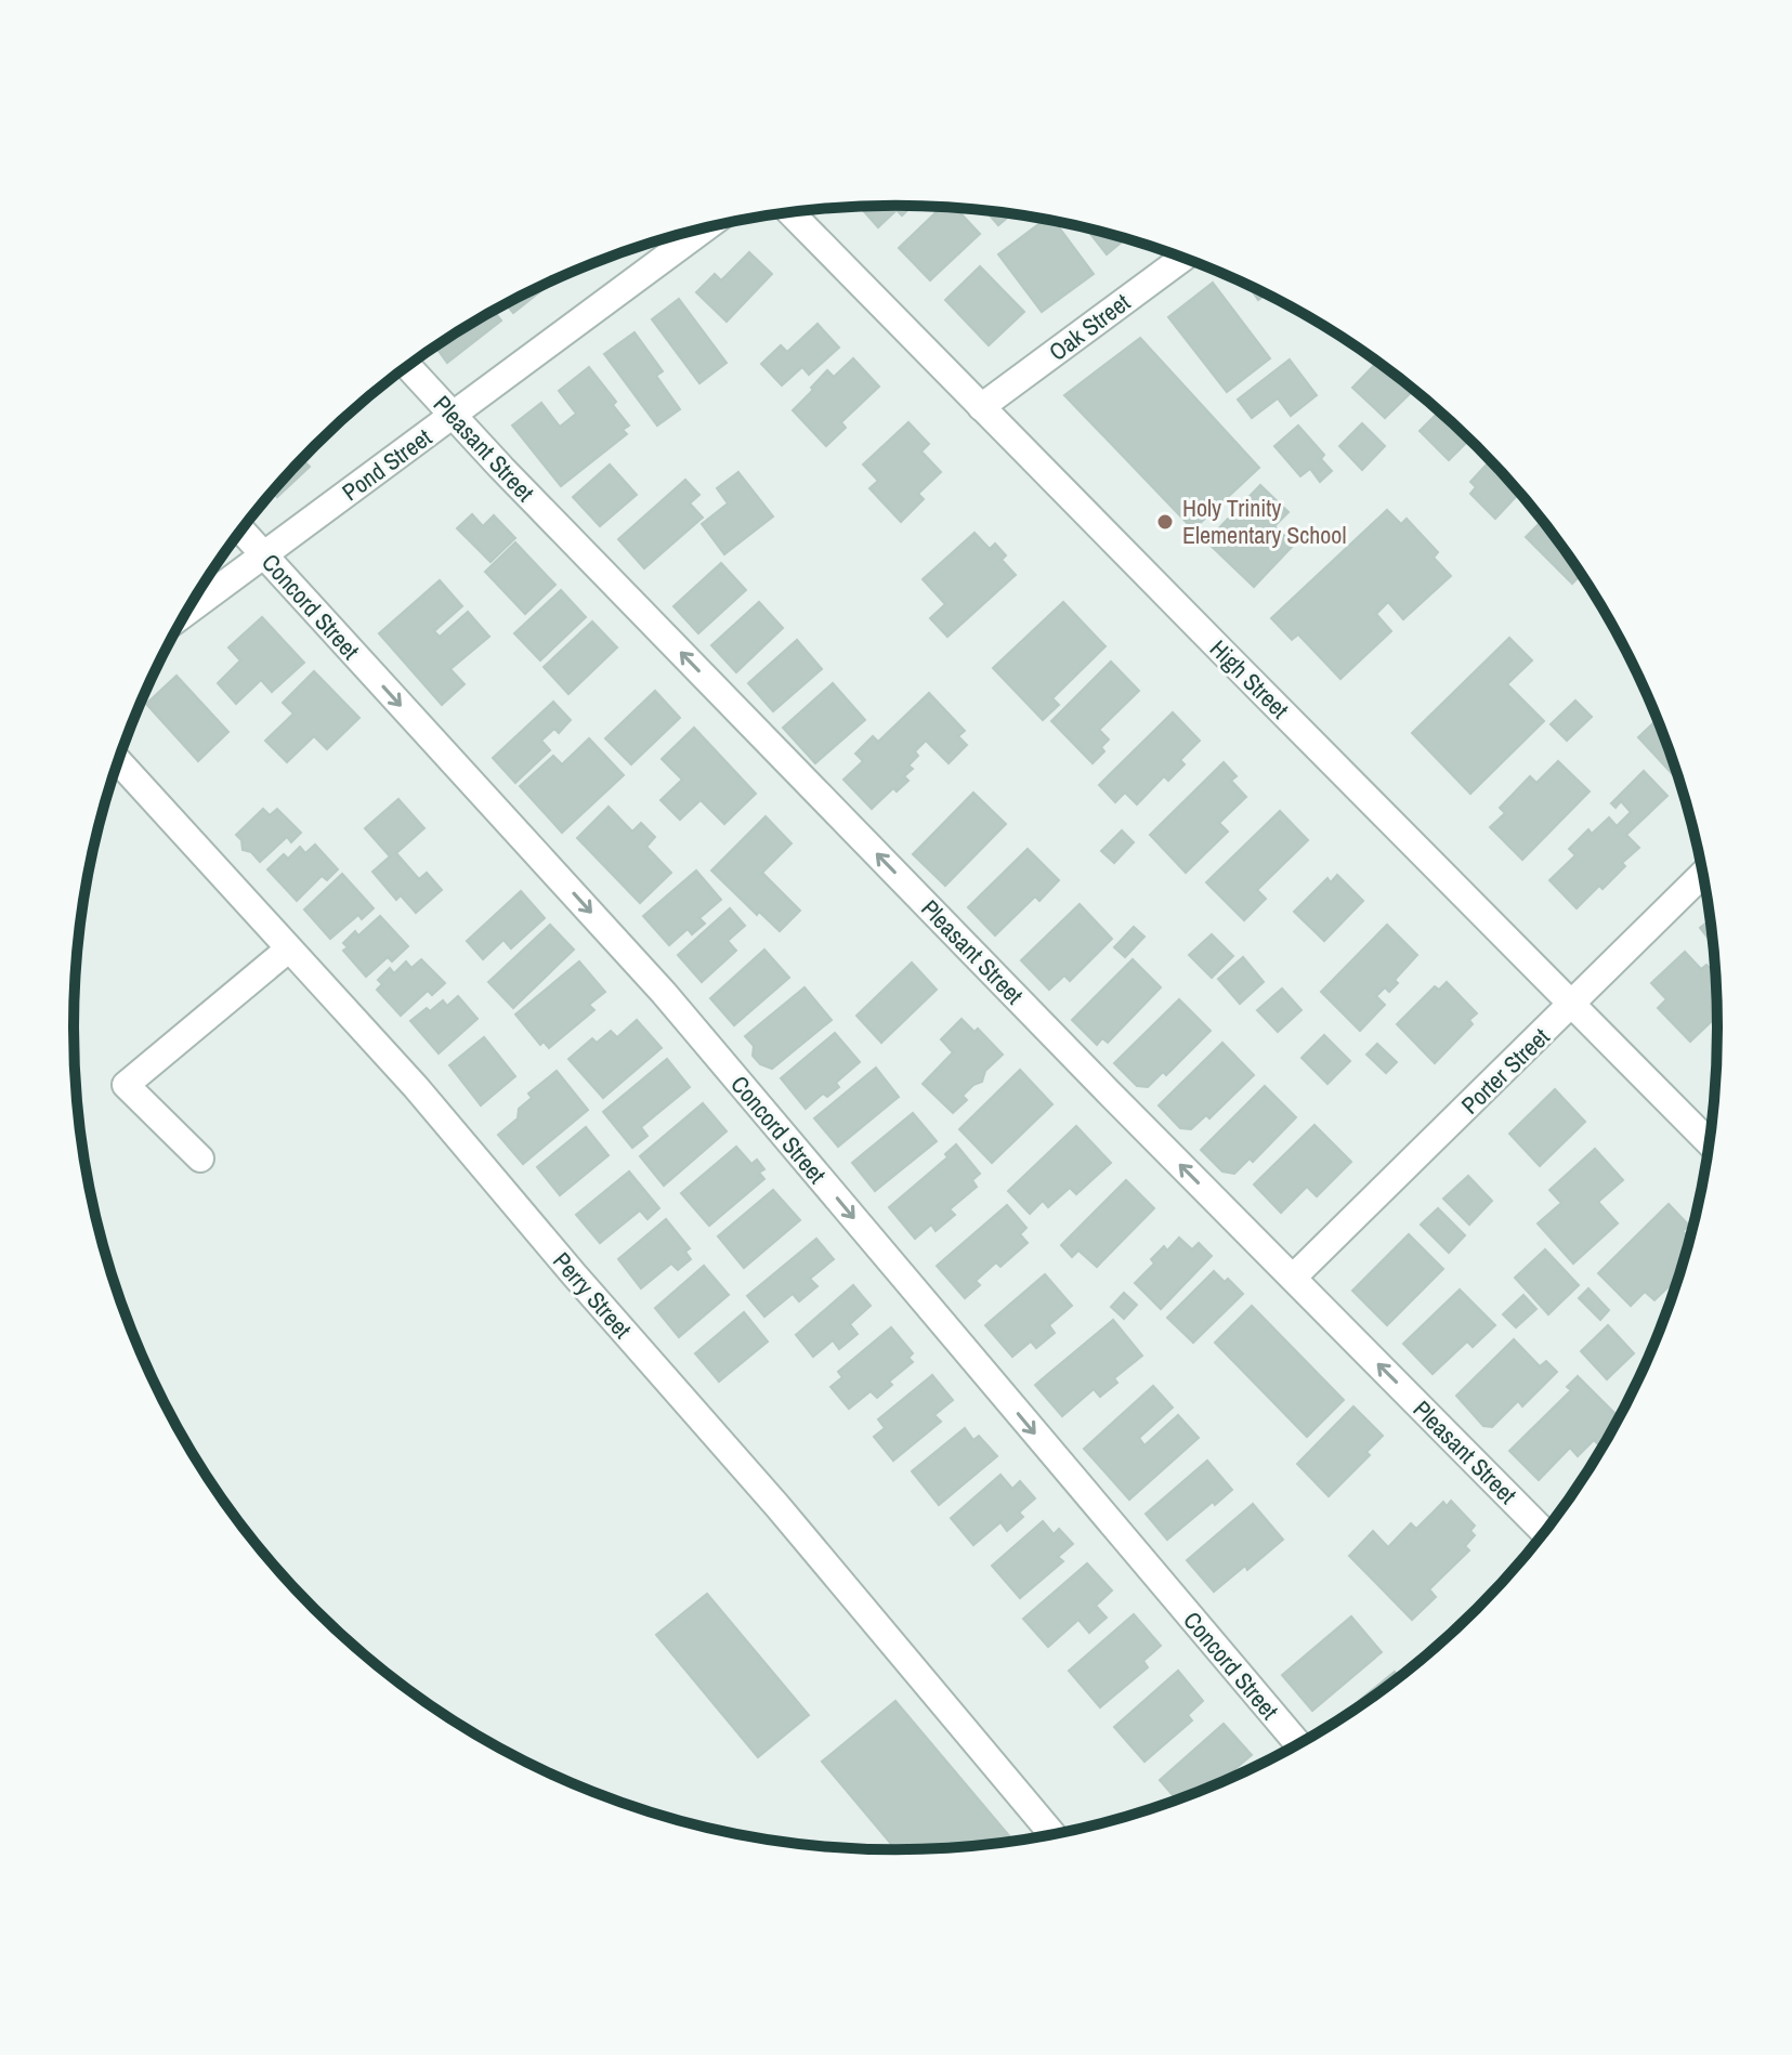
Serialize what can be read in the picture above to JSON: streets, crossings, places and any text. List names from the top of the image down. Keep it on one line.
{"streets":{"street":["Oak Street","Pleasant Street","Pond Street","Concord Street","High Street","Porter Street","Perry Street"]},"crossings":[["Oak Street","High Street"],["Pleasant Street","Pond Street"],["Pleasant Street","Porter Street"],["Pond Street","Concord Street"],["High Street","Porter Street"]],"one_way":["Pleasant Street","Concord Street"],"places":["Holy Trinity Elementary School"]}
